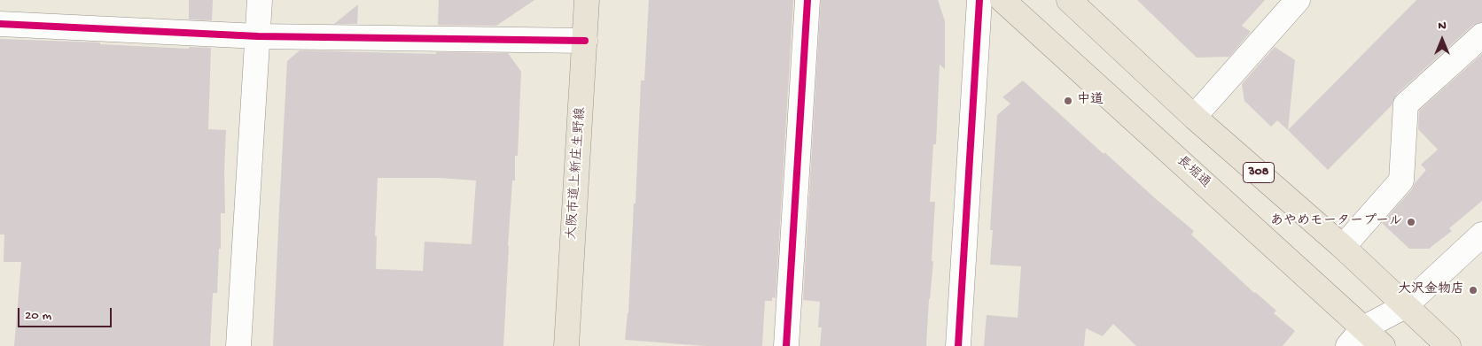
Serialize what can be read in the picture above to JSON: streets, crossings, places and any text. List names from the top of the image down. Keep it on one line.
{"streets":{"main road":["長堀通","308","大阪市道上新庄生野線"]},"places":["中道","あやめモータープール","大沢金物店"],"scale_bar":"20 m","north":"top"}
